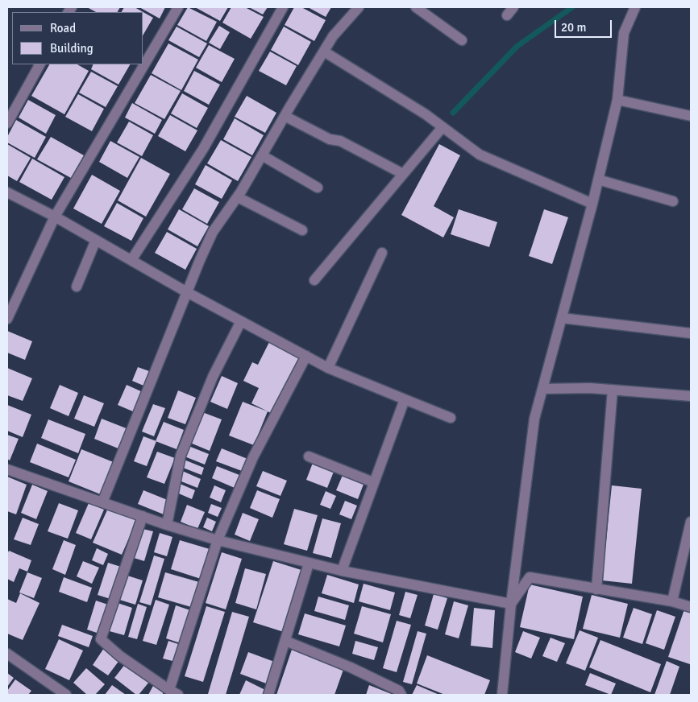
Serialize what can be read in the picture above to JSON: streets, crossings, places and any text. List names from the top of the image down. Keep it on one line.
{"legend":["Road","Building"],"scale_bar":"20 m"}
